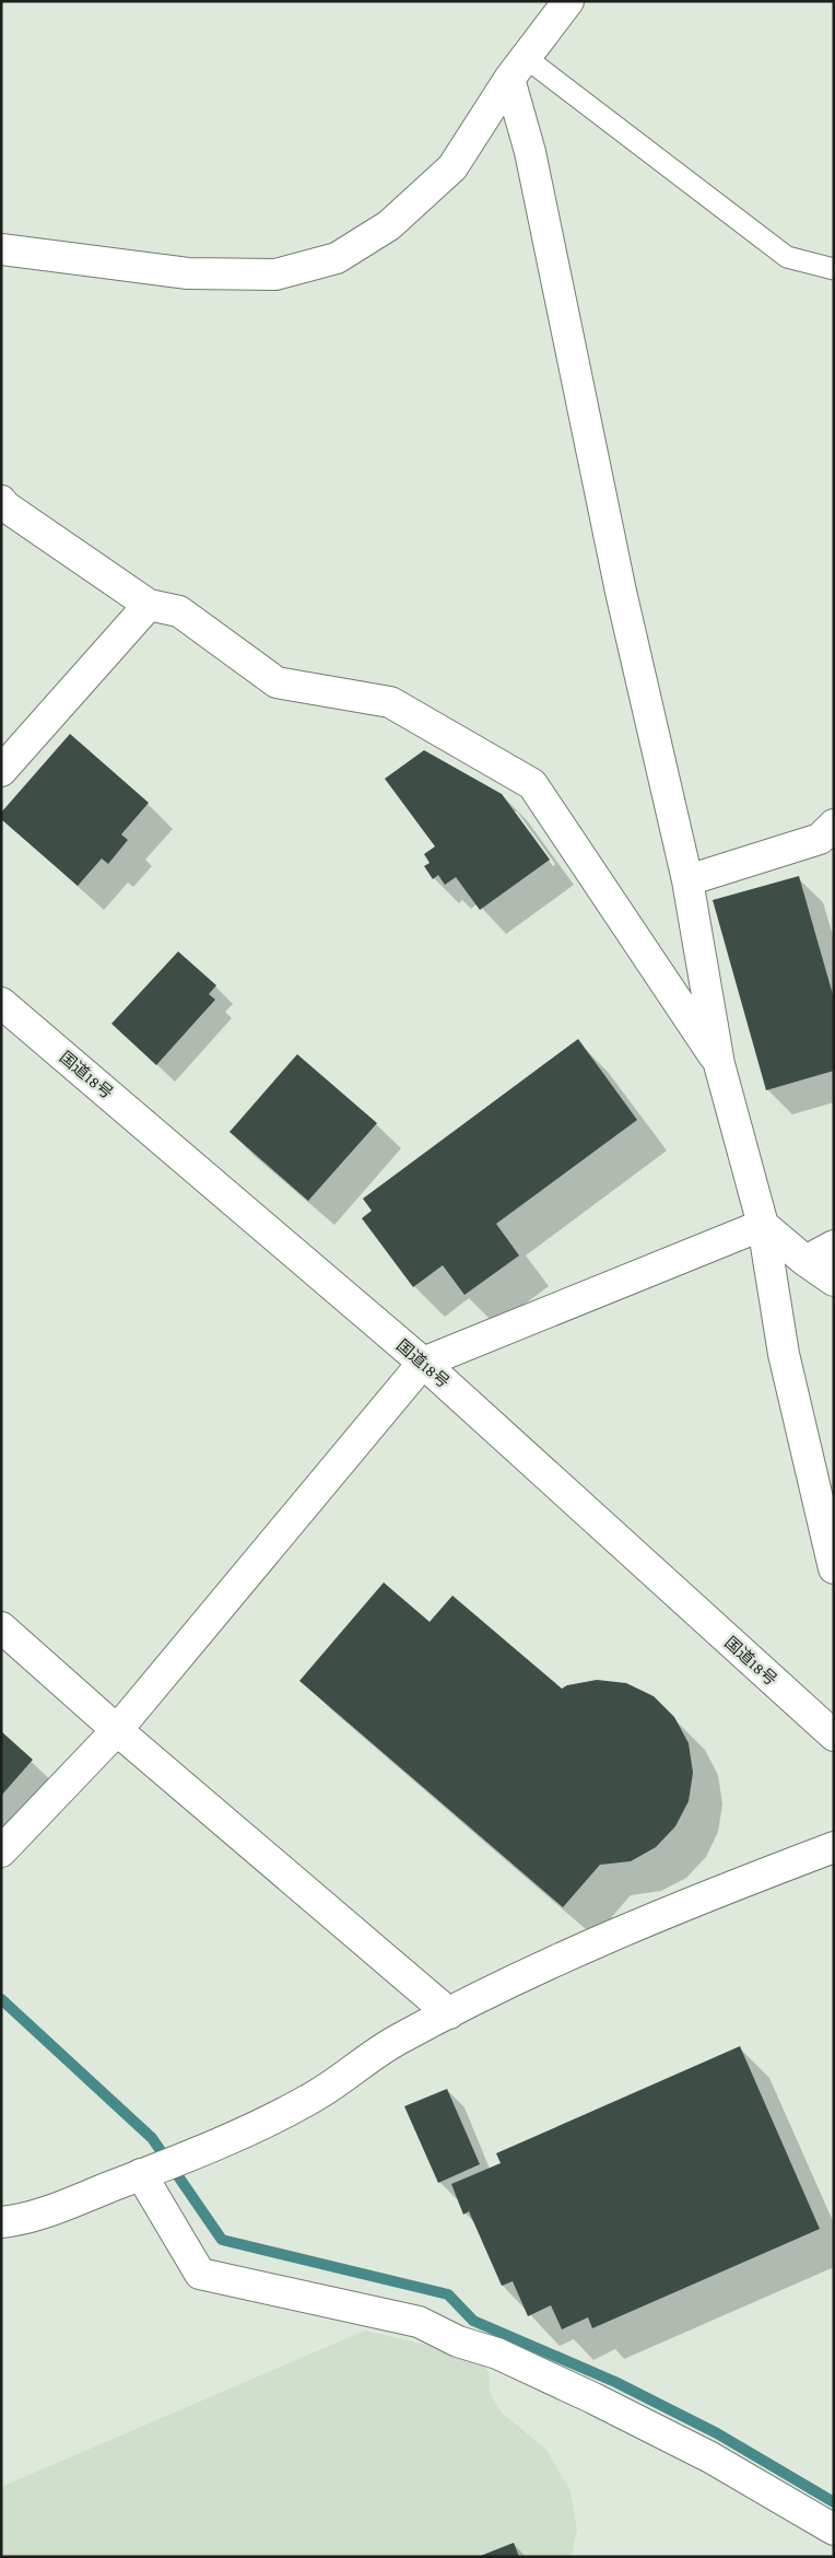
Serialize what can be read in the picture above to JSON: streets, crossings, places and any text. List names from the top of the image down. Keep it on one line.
{"streets":{"main road":["国道18号"]}}
